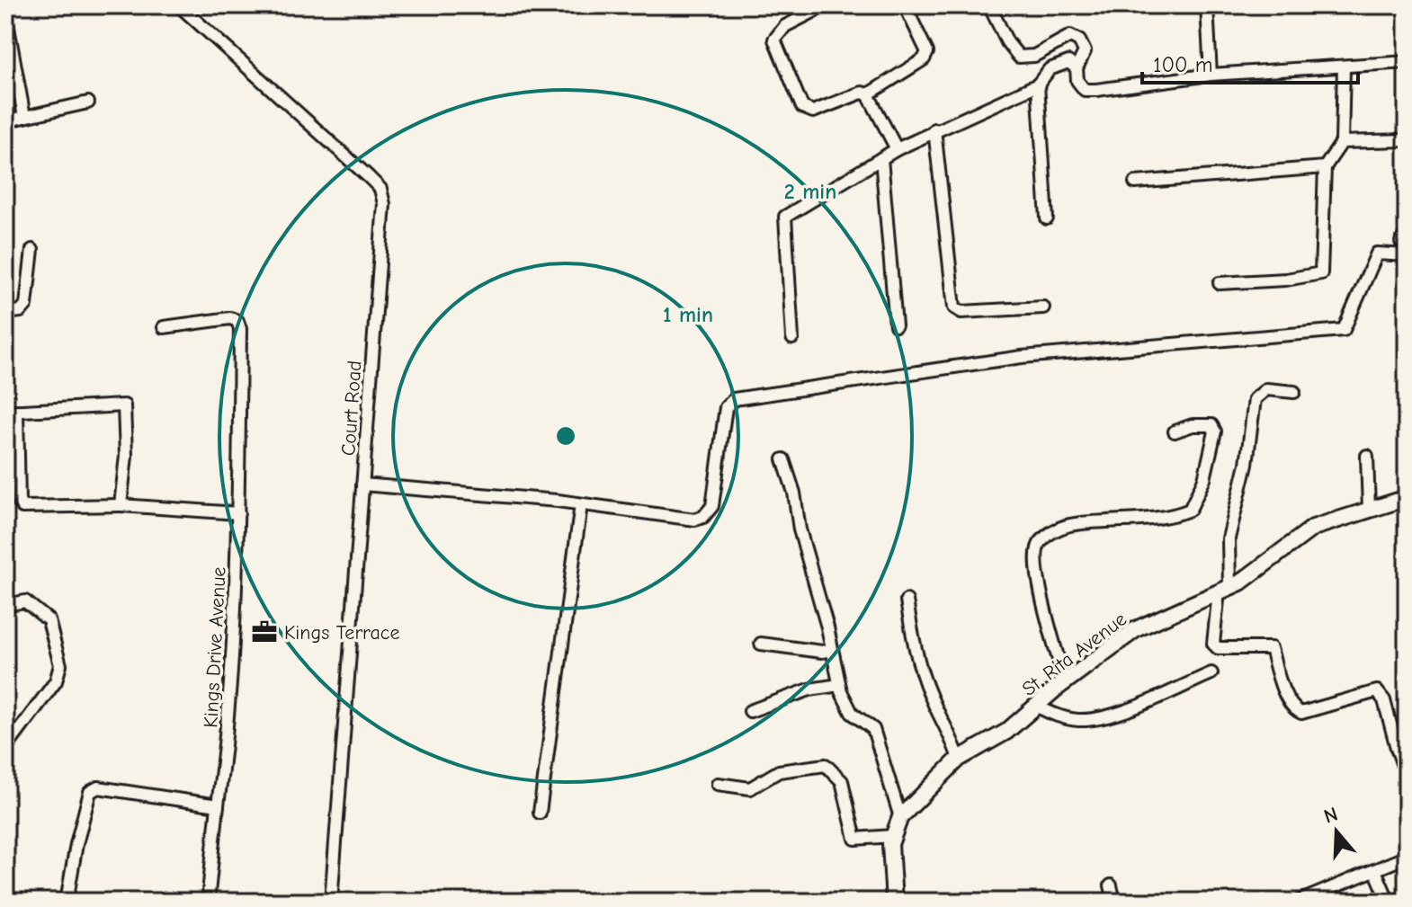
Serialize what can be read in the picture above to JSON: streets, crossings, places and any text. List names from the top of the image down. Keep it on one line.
{"streets":{"street":["Court Road","Kings Drive Avenue","St. Rita Avenue"]},"places":{"office":["Kings Terrace"]},"scale_bar":"100 m","north":"top","rings":["2 min","1 min"]}
